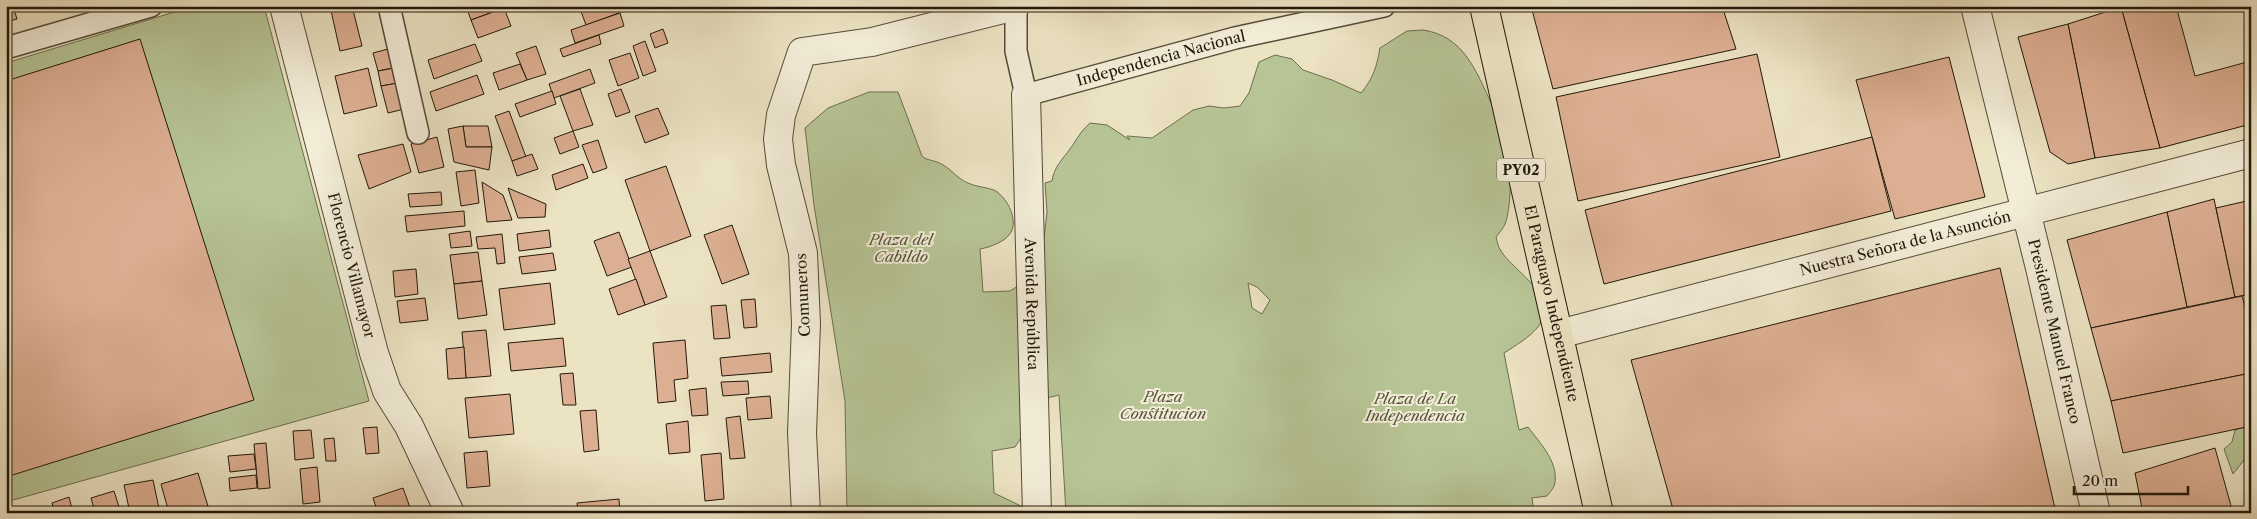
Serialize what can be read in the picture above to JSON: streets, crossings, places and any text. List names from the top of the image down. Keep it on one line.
{"streets":{"highway":["PY02","El Paraguayo Independiente"],"street":["Nuestra Señora de la Asunción","Florencio Villamayor","Comuneros","Avenida República","Presidente Manuel Franco"],"lane":["Independencia Nacional"]},"crossings":[["Independencia Nacional","Avenida República"],["Nuestra Señora de la Asunción","El Paraguayo Independiente"],["Nuestra Señora de la Asunción","Presidente Manuel Franco"]],"parks":["Plaza del Cabildo","Plaza Constitucion","Plaza de La Independencia"],"scale_bar":"20 m"}
